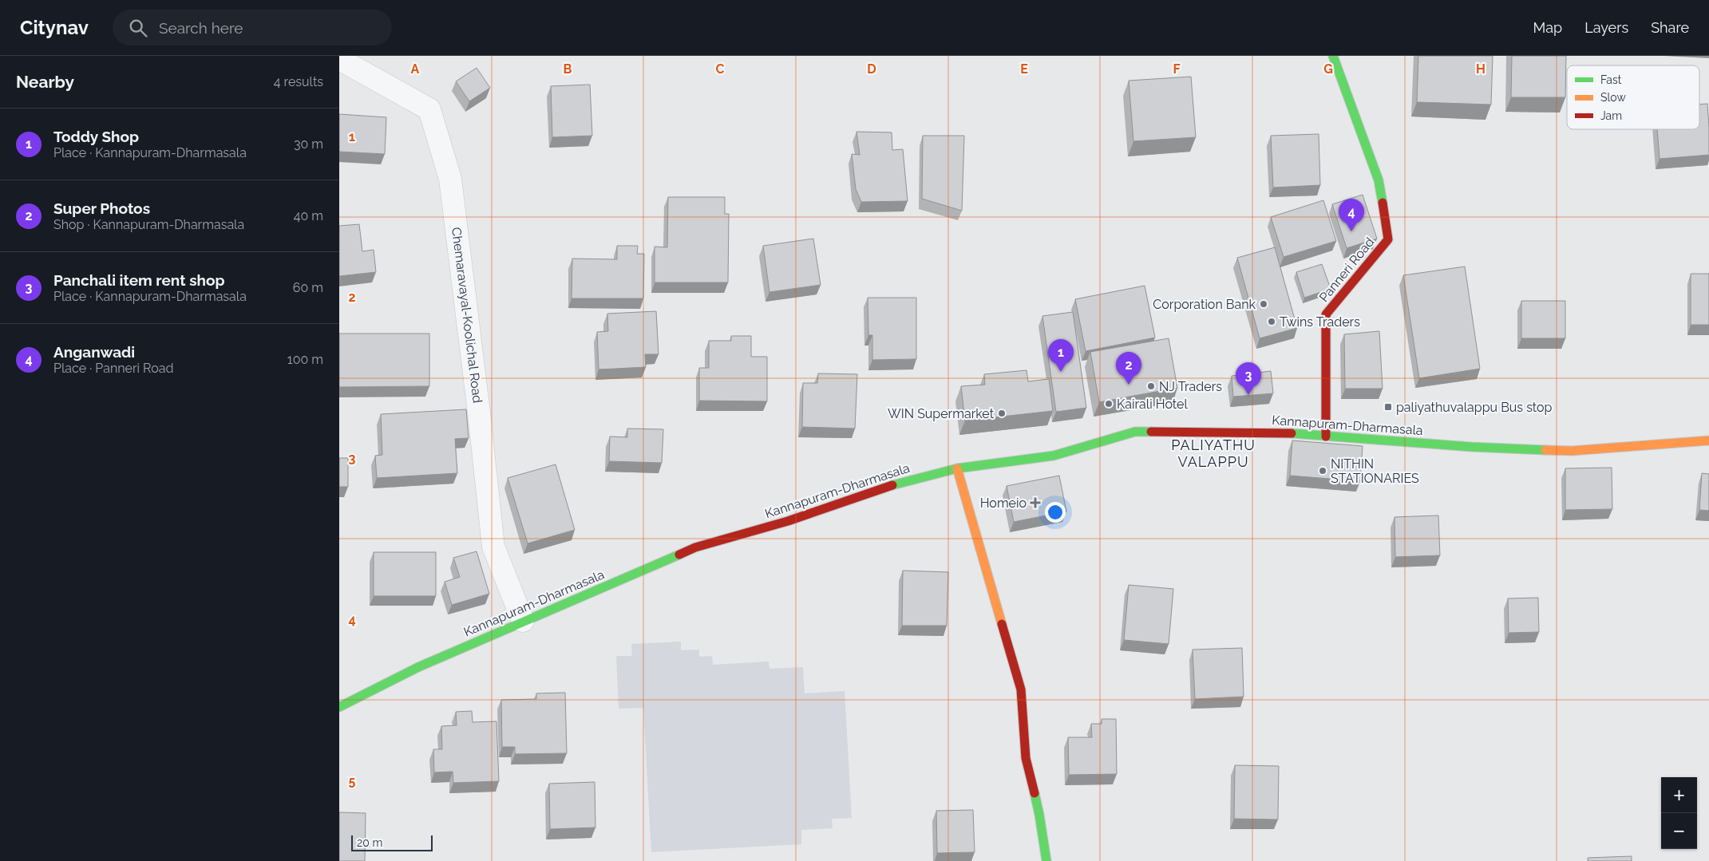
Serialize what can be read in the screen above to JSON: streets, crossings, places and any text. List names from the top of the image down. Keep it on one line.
{"streets":{"main road":["Panneri Road","Kannapuram-Dharmasala"],"street":["Chemaravayal-Koolichal Road"]},"crossings":[["Panneri Road","Kannapuram-Dharmasala"],["Chemaravayal-Koolichal Road","Kannapuram-Dharmasala"]],"districts":["PALIYATHU VALAPPU"],"places":{"other":["Corporation Bank","Twins Traders","NJ Traders","Kairali Hotel","WIN Supermarket","NITHIN STATIONARIES"],"transit":["paliyathuvalappu Bus stop"],"health":["Homeio"]},"legend":["Fast","Slow","Jam"],"scale_bar":"20 m","page":{"header":"Citynav","search":"Search here","nav":["Map","Layers","Share"],"heading":["Nearby","4 results"],"list":[{"mark":"1","name":"Toddy Shop","note":"Place · Kannapuram-Dharmasala","value":"30 m"},{"mark":"2","name":"Super Photos","note":"Shop · Kannapuram-Dharmasala","value":"40 m"},{"mark":"3","name":"Panchali item rent shop","note":"Place · Kannapuram-Dharmasala","value":"60 m"},{"mark":"4","name":"Anganwadi","note":"Place · Panneri Road","value":"100 m"}],"pins":["4","1","2","3"],"map_buttons":["+","−"],"scale":"20 m"},"grid":{"columns":["A","B","C","D","E","F","G","H"],"rows":["1","2","3","4","5"]}}
